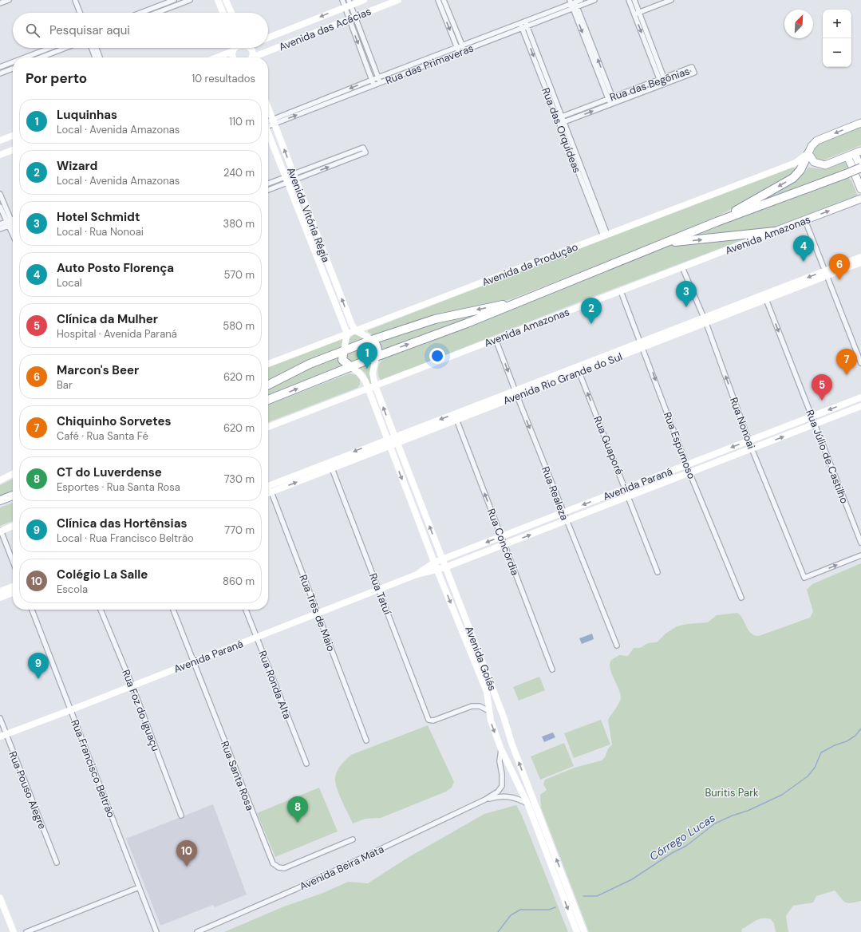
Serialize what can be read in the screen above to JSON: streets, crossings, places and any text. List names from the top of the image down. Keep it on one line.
{"streets":{"main road":["Avenida Amazonas"],"street":["Avenida das Acácias","Rua das Primaveras","Rua das Begônias","Rua das Orquídeas","Avenida Vitória Régia","Avenida da Produção","Avenida Rio Grande do Sul","Rua Nonoai","Rua Guaporé","Rua Espumoso","Rua Júlio de Castilho","Avenida Paraná","Rua Realeza","Rua Concórdia","Rua Tatuí","Rua Três de Maio","Avenida Goiás","Rua Ronda Alta","Rua Foz do Iguaçu","Rua Francisco Beltrão","Rua Santa Rosa","Rua Pouso Alegre","Avenida Beira Mata"]},"crossings":[["Rua das Primaveras","Rua das Orquídeas"],["Rua das Primaveras","Avenida Vitória Régia"],["Rua das Begônias","Rua das Orquídeas"],["Rua das Orquídeas","Avenida da Produção"],["Avenida Vitória Régia","Avenida da Produção"],["Avenida Amazonas","Rua Nonoai"],["Avenida Amazonas","Rua Espumoso"],["Avenida Amazonas","Rua Realeza"],["Avenida Amazonas","Avenida Goiás"],["Avenida Rio Grande do Sul","Rua Nonoai"],["Avenida Rio Grande do Sul","Rua Guaporé"],["Avenida Rio Grande do Sul","Rua Espumoso"],["Avenida Rio Grande do Sul","Rua Júlio de Castilho"],["Avenida Rio Grande do Sul","Rua Realeza"],["Avenida Rio Grande do Sul","Rua Concórdia"],["Avenida Rio Grande do Sul","Rua Tatuí"],["Avenida Rio Grande do Sul","Rua Três de Maio"],["Avenida Rio Grande do Sul","Avenida Goiás"],["Rua Nonoai","Avenida Paraná"],["Rua Guaporé","Avenida Paraná"],["Rua Espumoso","Avenida Paraná"],["Rua Júlio de Castilho","Avenida Paraná"],["Avenida Paraná","Rua Realeza"],["Avenida Paraná","Rua Concórdia"],["Avenida Paraná","Rua Tatuí"],["Avenida Paraná","Rua Três de Maio"],["Avenida Paraná","Avenida Goiás"],["Avenida Paraná","Rua Ronda Alta"],["Avenida Paraná","Rua Foz do Iguaçu"],["Avenida Paraná","Rua Francisco Beltrão"],["Avenida Paraná","Rua Santa Rosa"],["Avenida Paraná","Rua Pouso Alegre"],["Rua Tatuí","Avenida Goiás"],["Avenida Goiás","Avenida Beira Mata"]],"one_way":["Rua Guaporé","Rua Espumoso","Rua Júlio de Castilho","Rua Realeza","Rua Concórdia"],"water":["Córrego Lucas"],"parks":["Buritis Park"],"north":"top right","page":{"map_buttons":["+","−"],"search":"Pesquisar aqui","heading":["Por perto","10 resultados"],"list":[{"mark":"1","name":"Luquinhas","note":"Local · Avenida Amazonas","value":"110 m"},{"mark":"2","name":"Wizard","note":"Local · Avenida Amazonas","value":"240 m"},{"mark":"3","name":"Hotel Schmidt","note":"Local · Rua Nonoai","value":"380 m"},{"mark":"4","name":"Auto Posto Florença","note":"Local","value":"570 m"},{"mark":"5","name":"Clínica da Mulher","note":"Hospital · Avenida Paraná","value":"580 m"},{"mark":"6","name":"Marcon's Beer","note":"Bar","value":"620 m"},{"mark":"7","name":"Chiquinho Sorvetes","note":"Café · Rua Santa Fé","value":"620 m"},{"mark":"8","name":"CT do Luverdense","note":"Esportes · Rua Santa Rosa","value":"730 m"},{"mark":"9","name":"Clínica das Hortênsias","note":"Local · Rua Francisco Beltrão","value":"770 m"},{"mark":"10","name":"Colégio La Salle","note":"Escola","value":"860 m"}],"pins":["4","6","3","2","1","7","5","9","8","10"]}}
